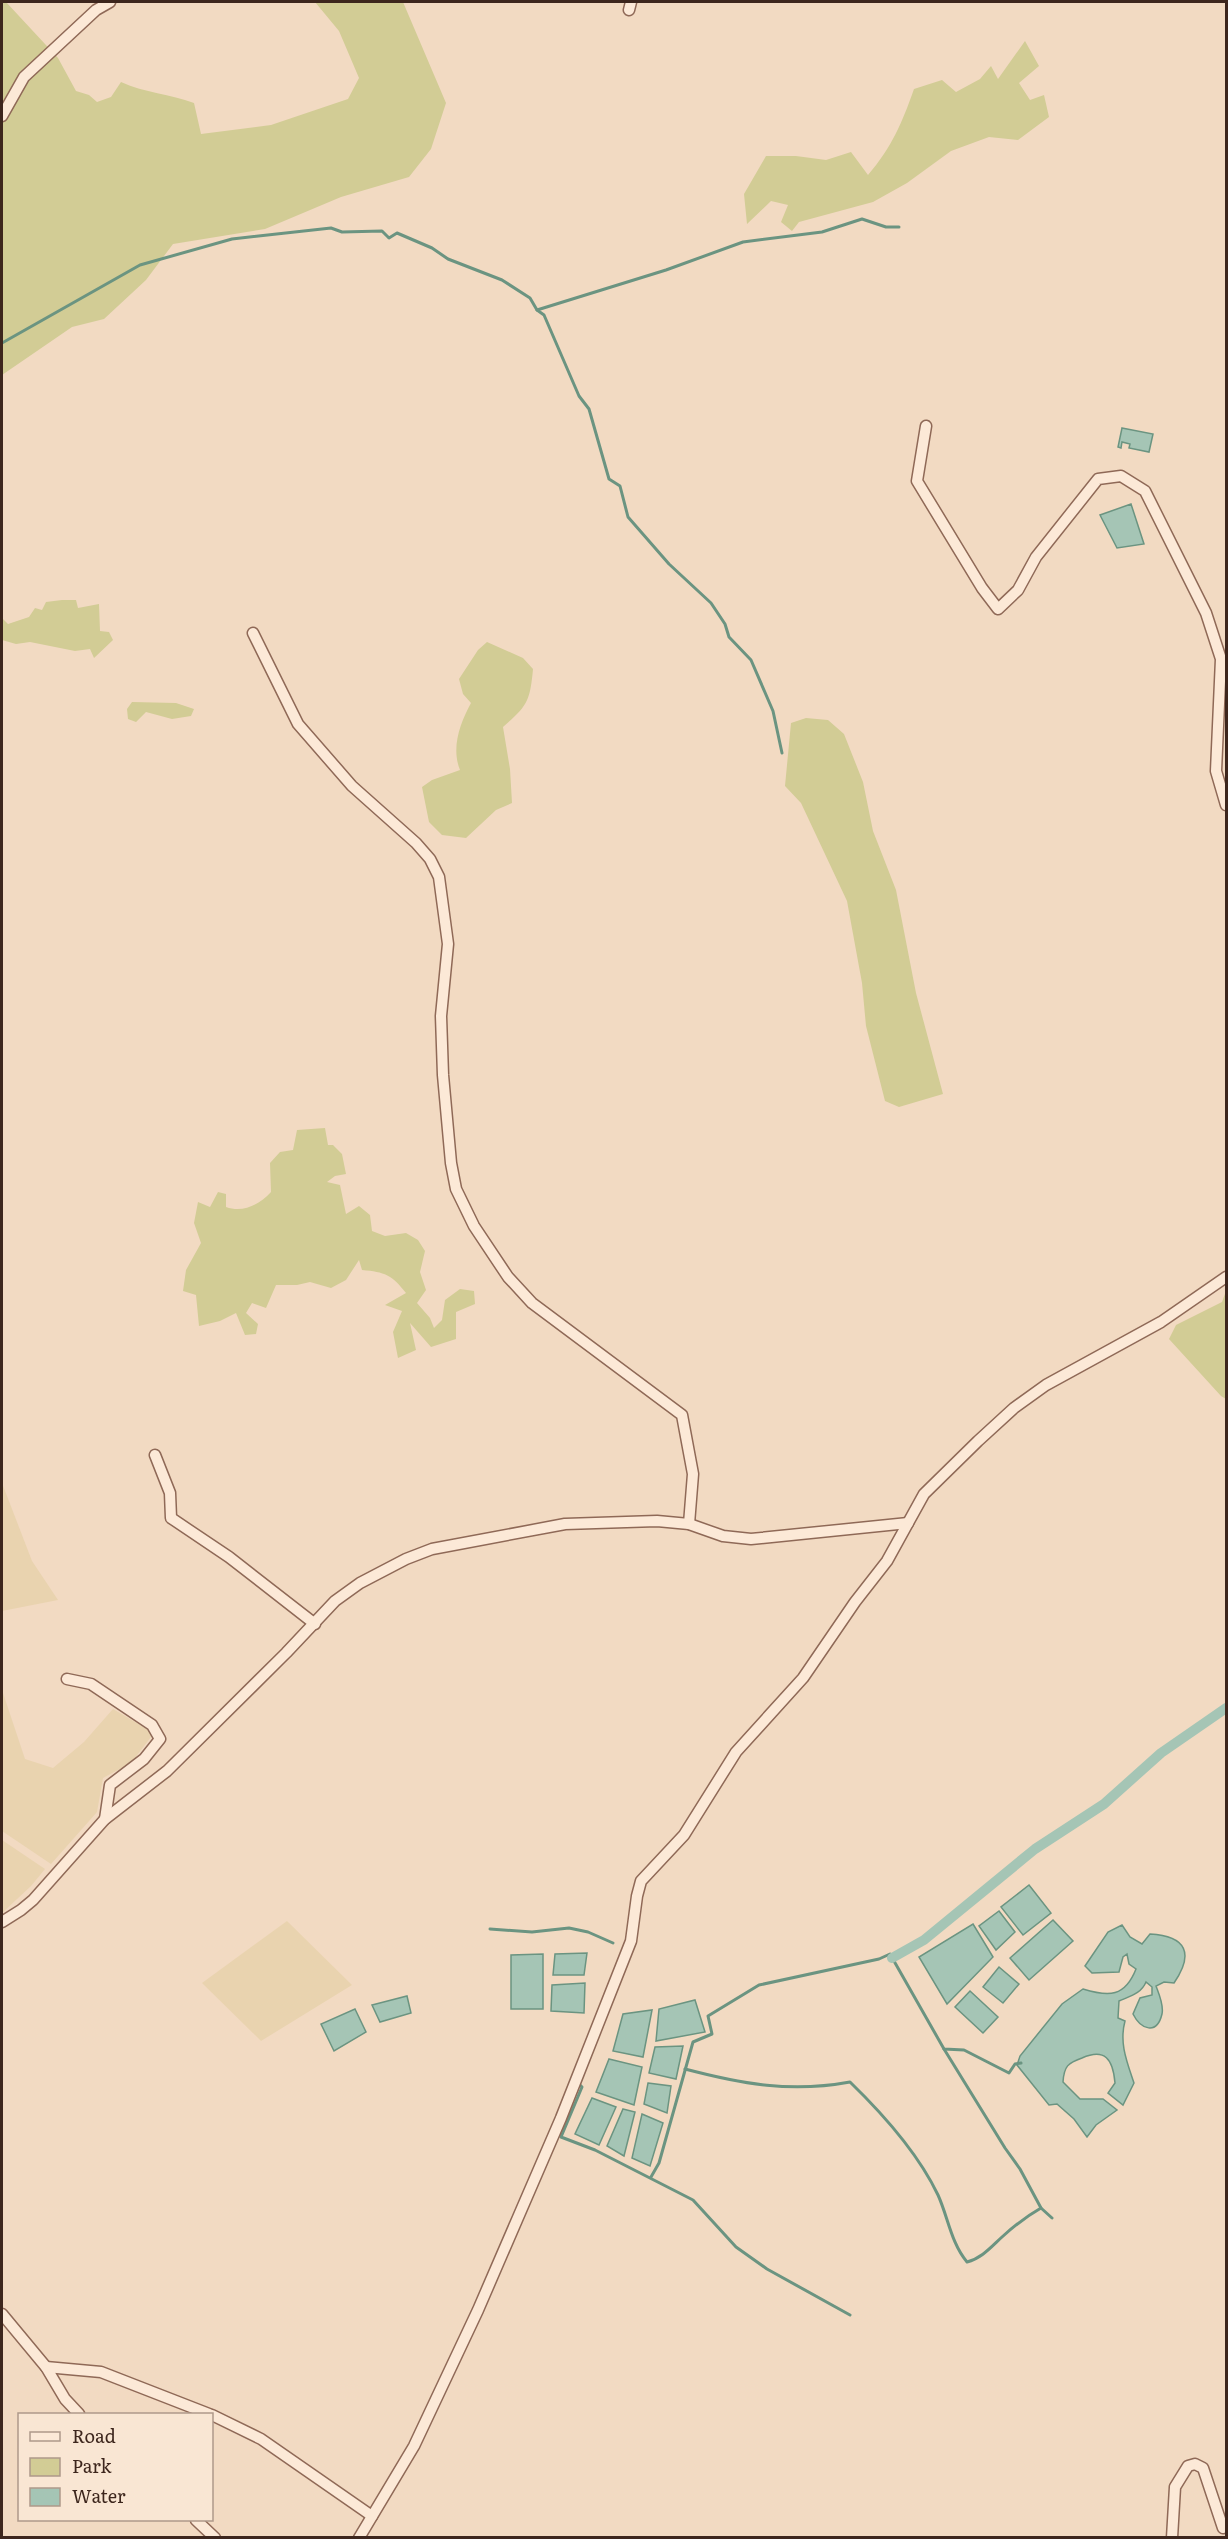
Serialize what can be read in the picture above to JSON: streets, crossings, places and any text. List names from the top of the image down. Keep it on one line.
{"legend":["Road","Park","Water"]}
